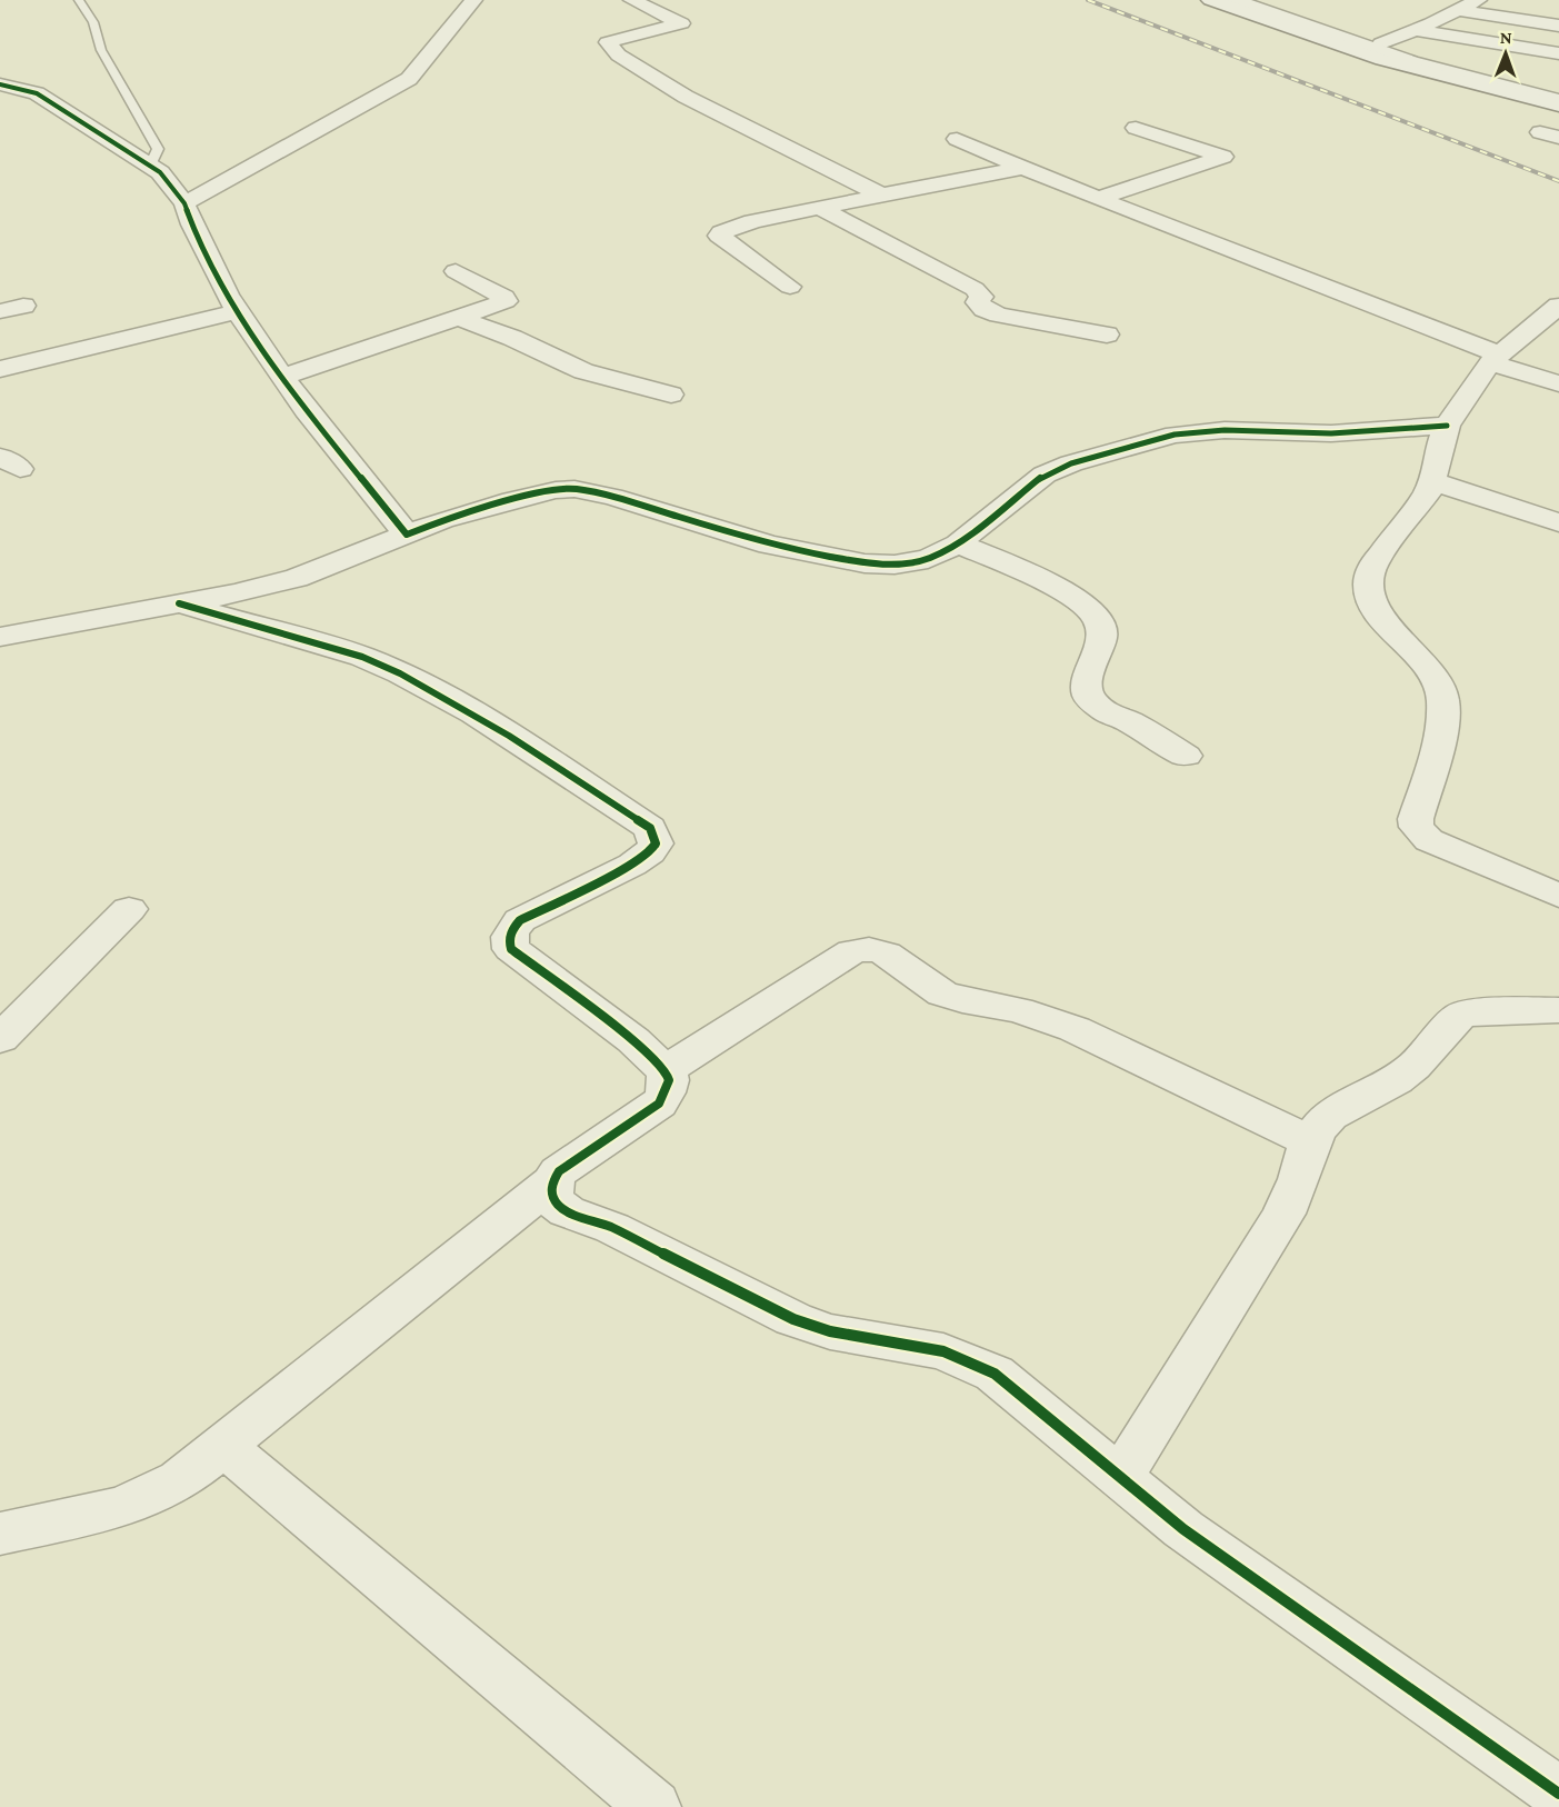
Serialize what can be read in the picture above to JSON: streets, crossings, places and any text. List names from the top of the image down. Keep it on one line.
{"north":"top"}
